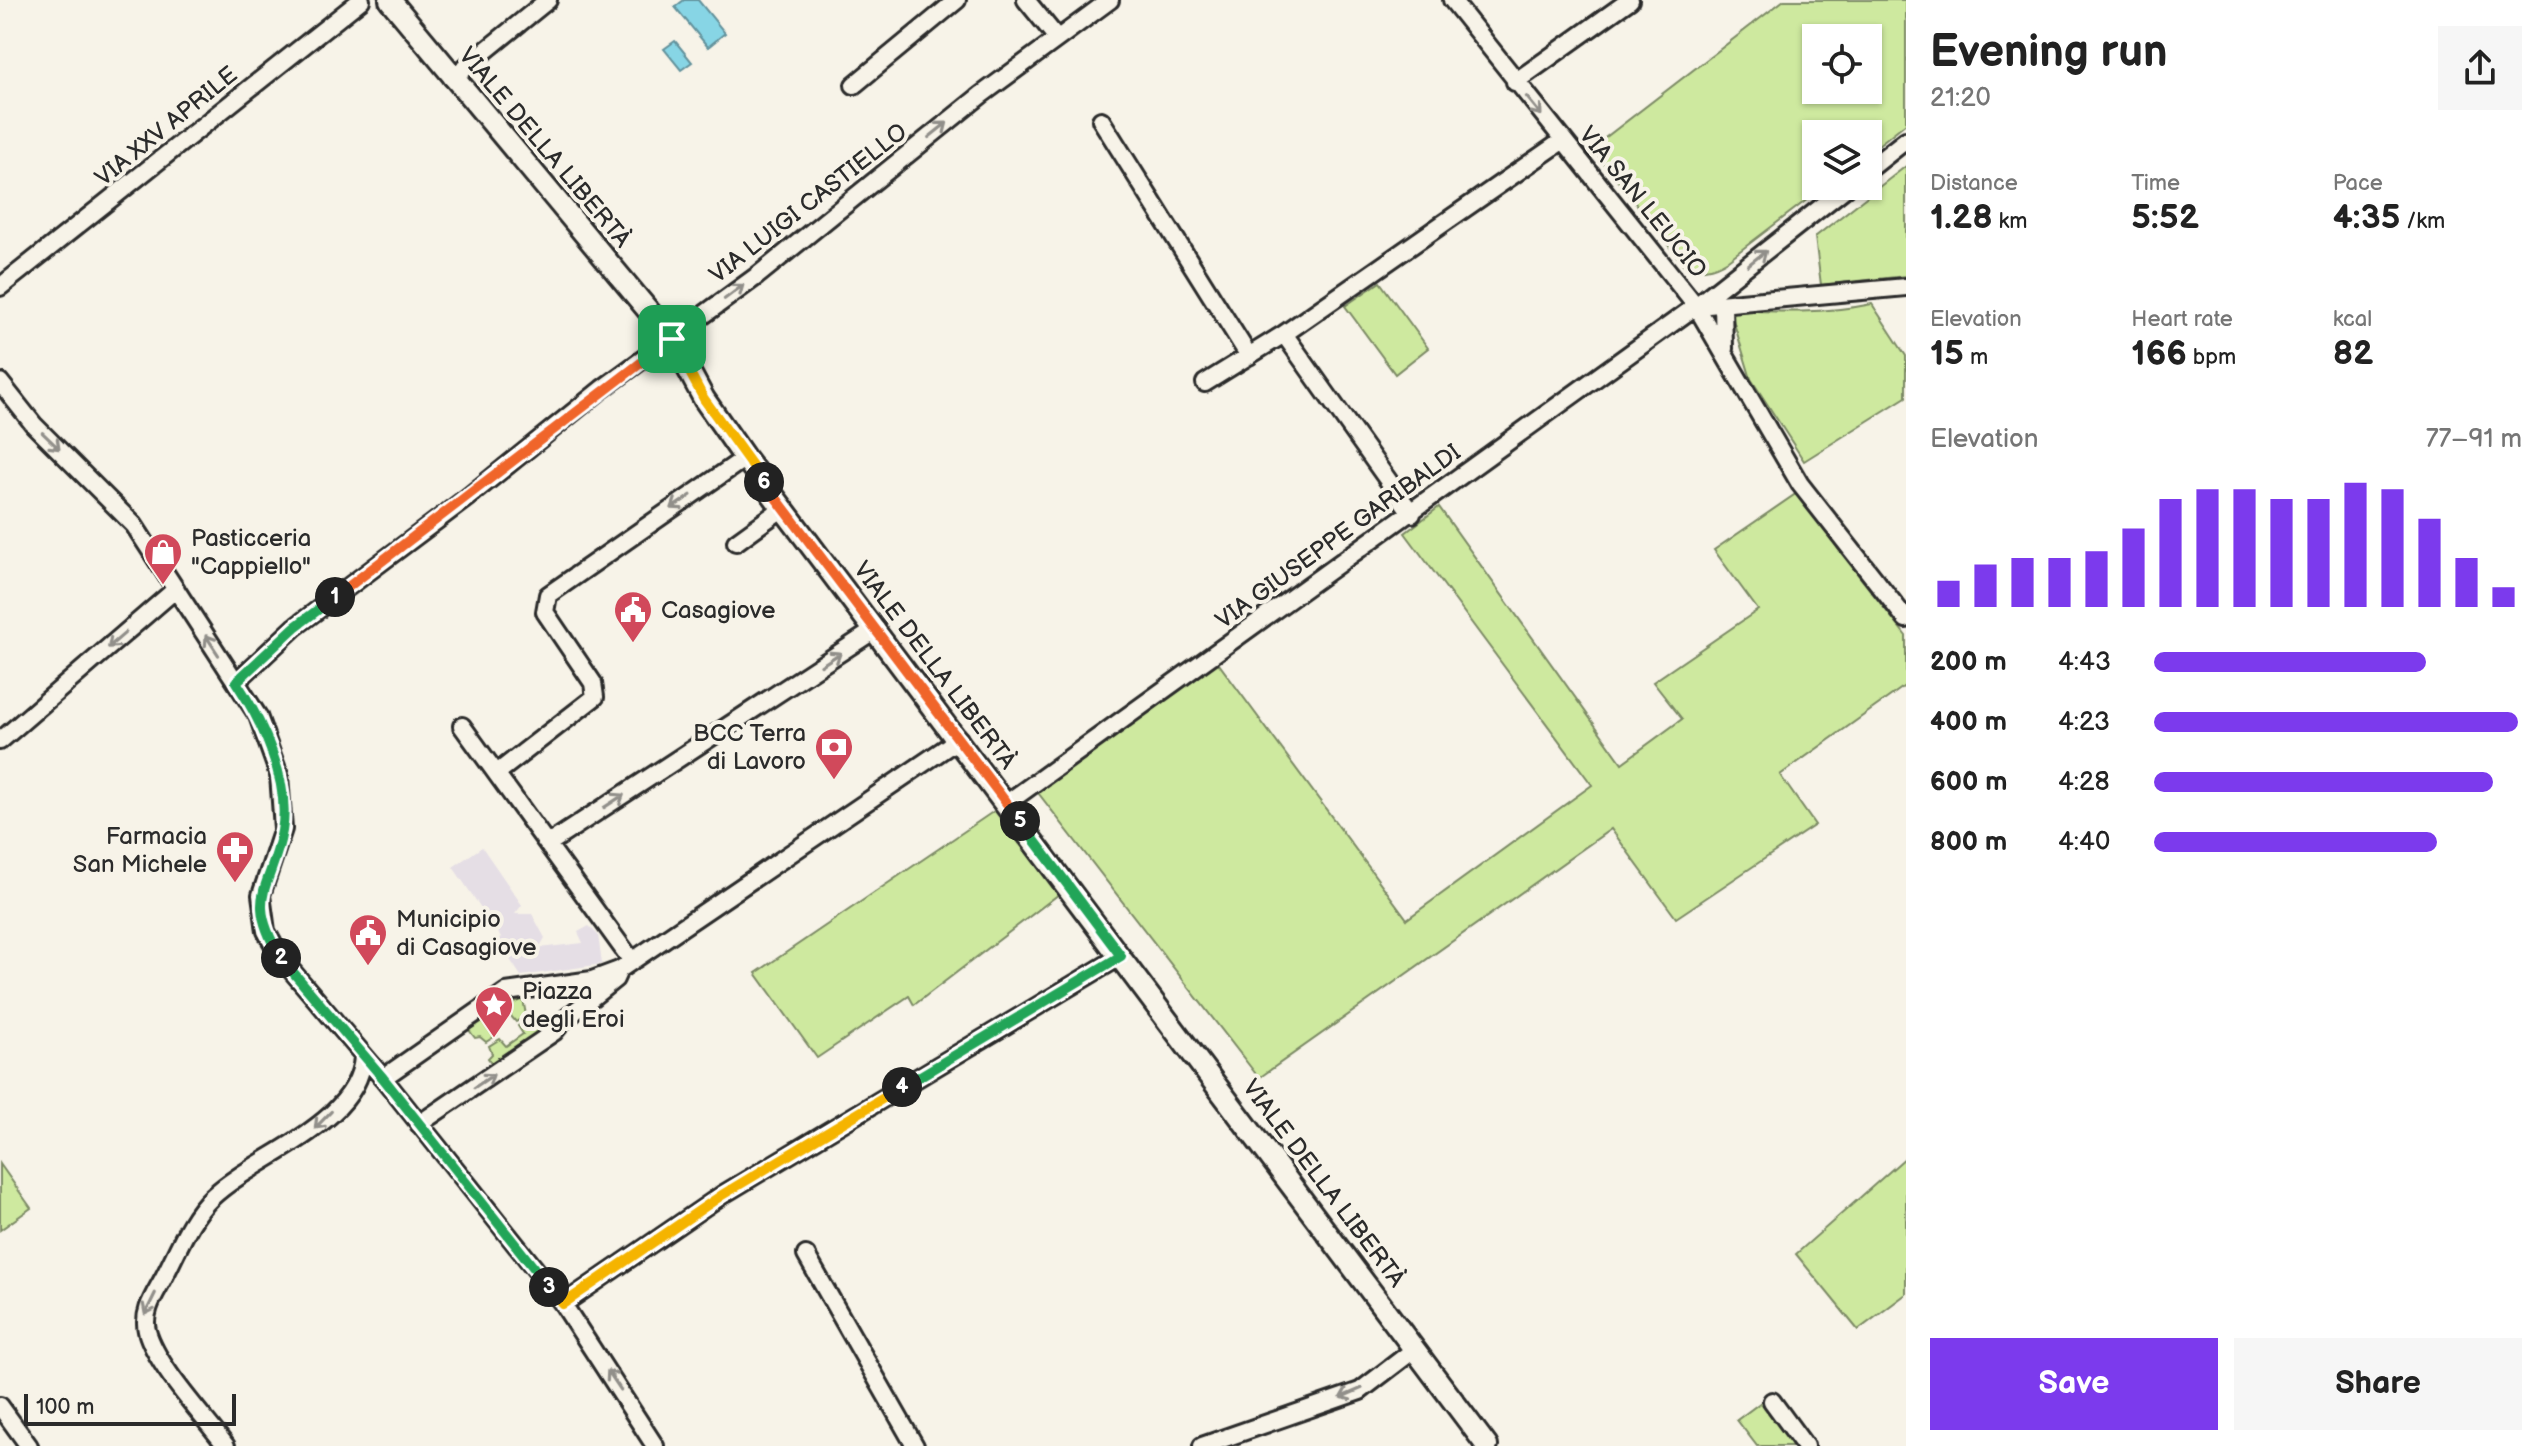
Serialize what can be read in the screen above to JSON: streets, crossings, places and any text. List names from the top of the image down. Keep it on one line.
{"streets":{"street":["VIA XXV APRILE","VIALE DELLA LIBERTÀ","VIA SAN LEUCIO","VIA LUIGI CASTIELLO","VIA GIUSEPPE GARIBALDI"]},"crossings":[["VIALE DELLA LIBERTÀ","VIA LUIGI CASTIELLO"],["VIALE DELLA LIBERTÀ","VIA GIUSEPPE GARIBALDI"],["VIA SAN LEUCIO","VIA GIUSEPPE GARIBALDI"]],"one_way":["VIA LUIGI CASTIELLO"],"places":{"shop":["Pasticceria \"Cappiello\""],"public building":["Casagiove","Municipio di Casagiove"],"bank":["BCC Terra di Lavoro"],"pharmacy":["Farmacia San Michele"],"place":["Piazza degli Eroi"]},"scale_bar":"100 m","page":{"heading":["Evening run","21:20"],"stats":[["Distance","1.28 km"],["Time","5:52"],["Pace","4:35 /km"],["Elevation","15 m"],["Heart rate","166 bpm"],["kcal","82"]],"chart":["Elevation","77–91 m"],"pins":["6","1","5","2","4","3"],"list":[{"name":"200 m","note":"4:43"},{"name":"400 m","note":"4:23"},{"name":"600 m","note":"4:28"},{"name":"800 m","note":"4:40"}],"buttons":["Save","Share"],"scale":"100 m"}}
